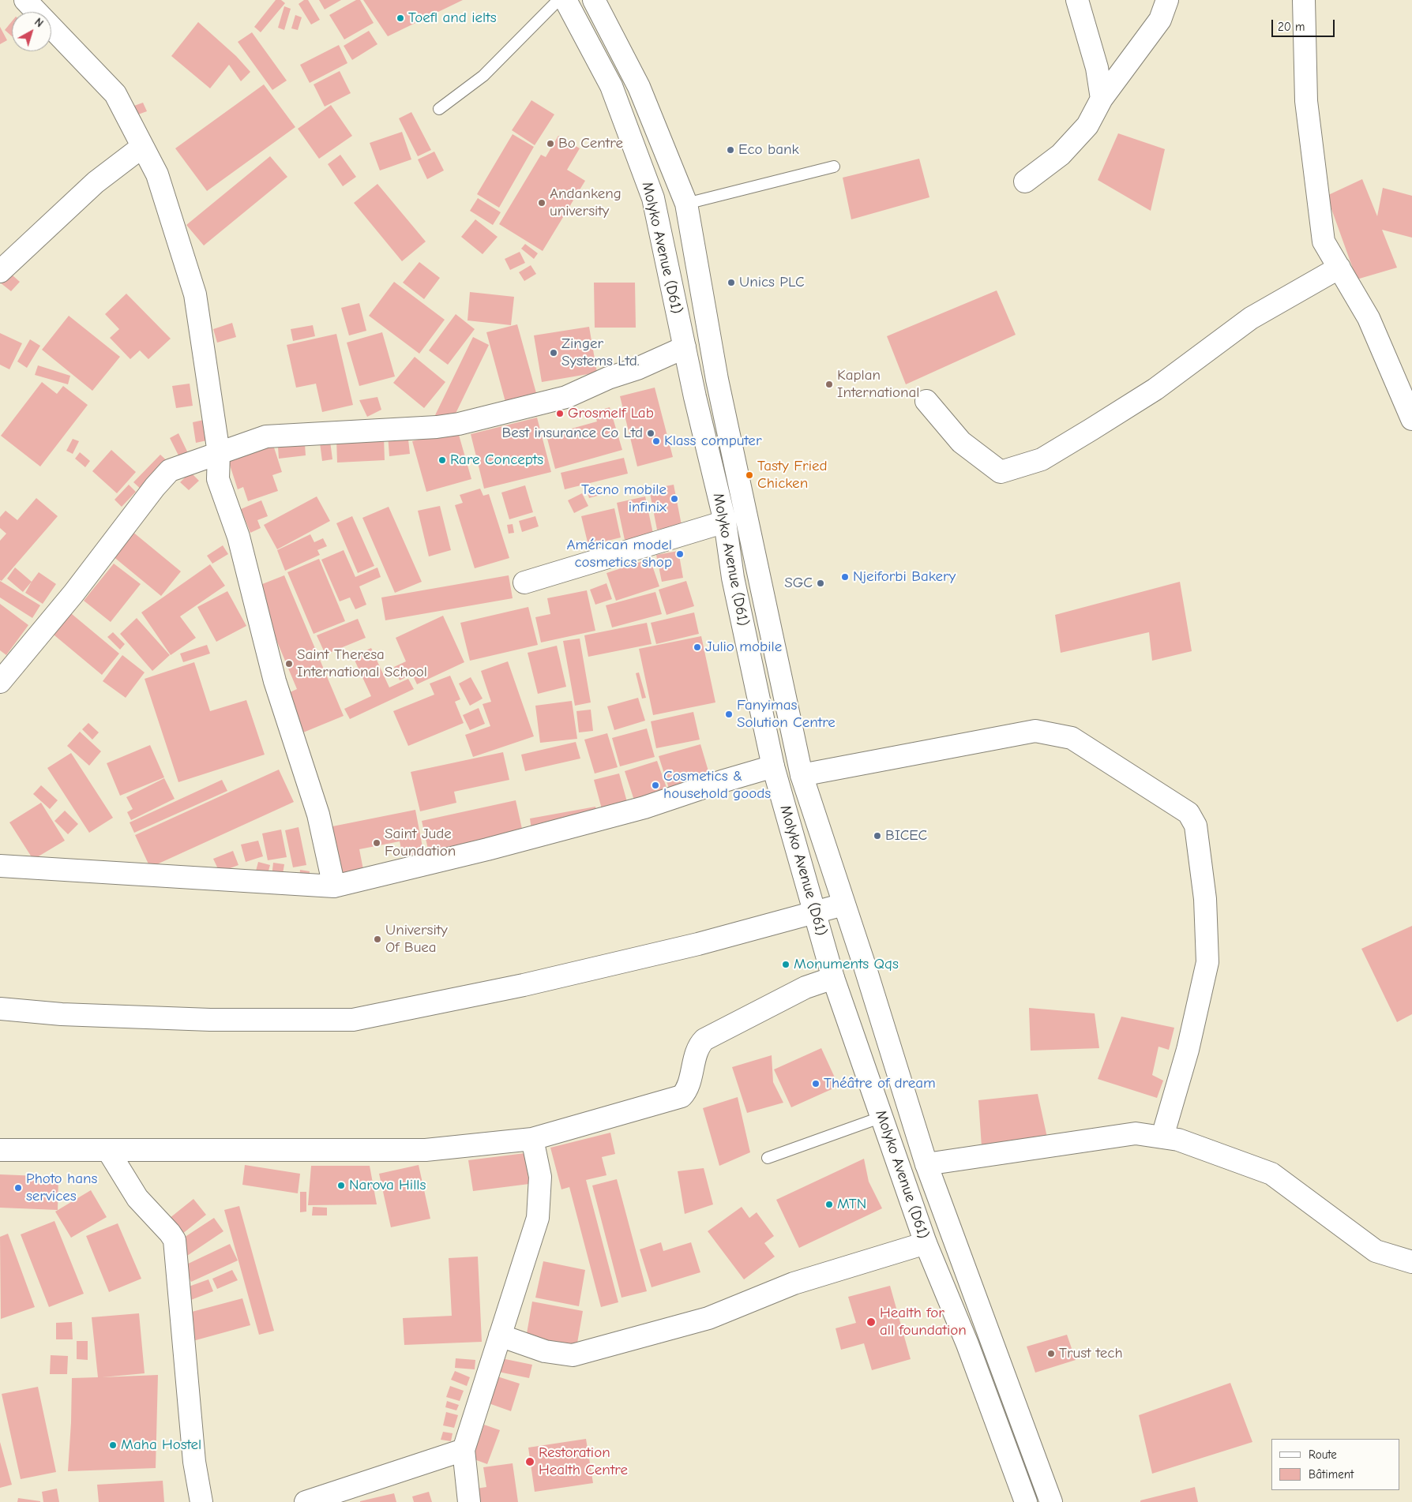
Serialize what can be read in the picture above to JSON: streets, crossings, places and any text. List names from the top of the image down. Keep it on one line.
{"streets":{"main road":["Molyko Avenue (D61)"]},"places":["Toefl and ielts","Bo Centre","Eco bank","Andankeng university","Unics PLC","Zinger Systems Ltd.","Kaplan International","Grosmelf Lab","Best insurance Co Ltd","Klass computer","Rare Concepts","Tasty Fried Chicken","Tecno mobile infinix","Américan model cosmetics shop","Njeiforbi Bakery","SGC","Julio mobile","Saint Theresa International School","Fanyimas Solution Centre","Cosmetics & household goods","BICEC","Saint Jude Foundation","University Of Buea","Monuments Qqs","Théâtre of dream","Narova Hills","Photo hans services","MTN","Health for all foundation","Trust tech","Maha Hostel","Restoration Health Centre"],"legend":["Route","Bâtiment"],"scale_bar":"20 m","north":"top right"}
